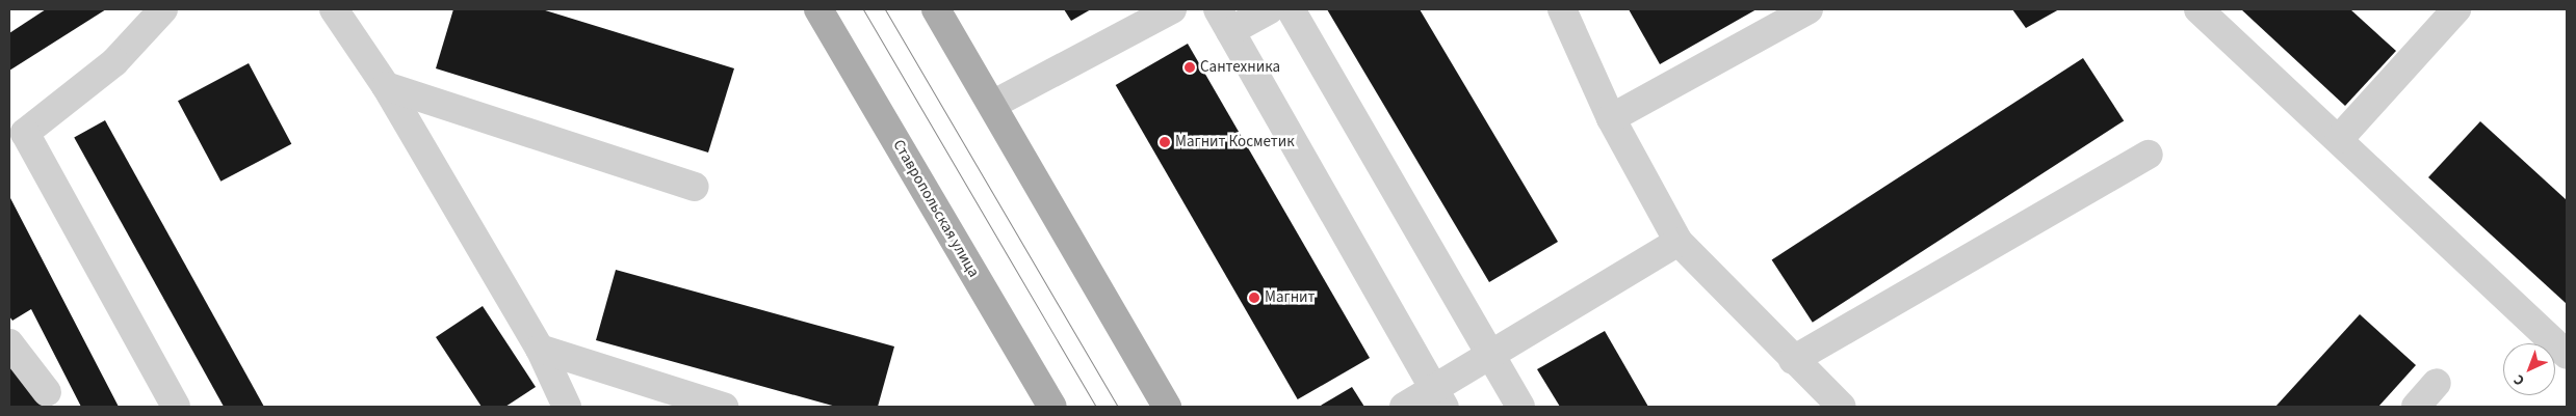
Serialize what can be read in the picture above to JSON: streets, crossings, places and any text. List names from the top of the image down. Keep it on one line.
{"streets":{"main road":["Ставропольская улица"]},"places":["Сантехника","Магнит Косметик","Магнит"],"north":"bottom left"}
